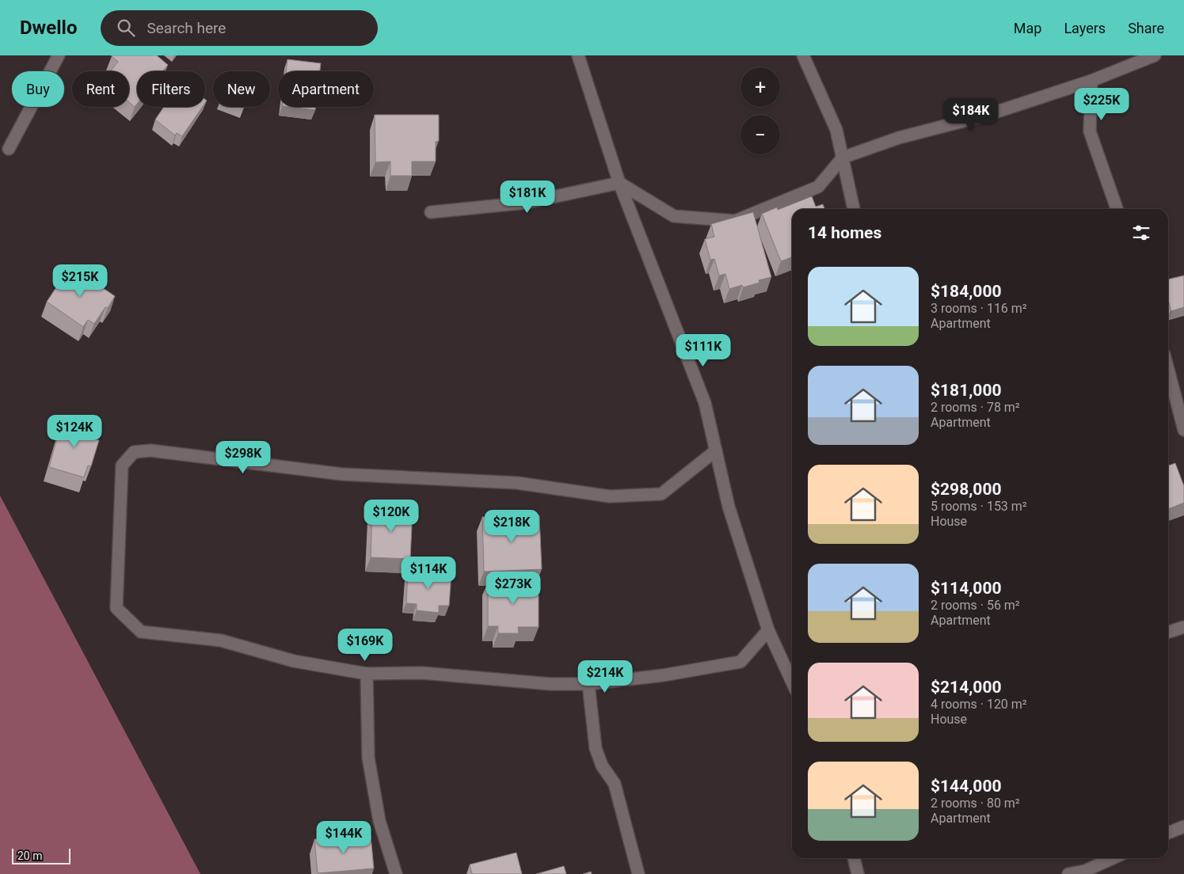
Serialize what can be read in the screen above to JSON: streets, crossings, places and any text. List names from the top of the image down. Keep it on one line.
{"scale_bar":"20 m","page":{"header":"Dwello","search":"Search here","nav":["Map","Layers","Share"],"map_buttons":["+","−"],"chip":["Buy","Rent","Filters","New","Apartment"],"price":["$225K","$184K","$181K","$215K","$111K","$124K","$298K","$120K","$218K","$114K","$273K","$169K","$214K","$144K"],"heading":"14 homes","list":[{"name":"$184,000","note":"3 rooms · 116 m² · Apartment"},{"name":"$181,000","note":"2 rooms · 78 m² · Apartment"},{"name":"$298,000","note":"5 rooms · 153 m² · House"},{"name":"$114,000","note":"2 rooms · 56 m² · Apartment"},{"name":"$214,000","note":"4 rooms · 120 m² · House"},{"name":"$144,000","note":"2 rooms · 80 m² · Apartment"}],"scale":"20 m"}}
